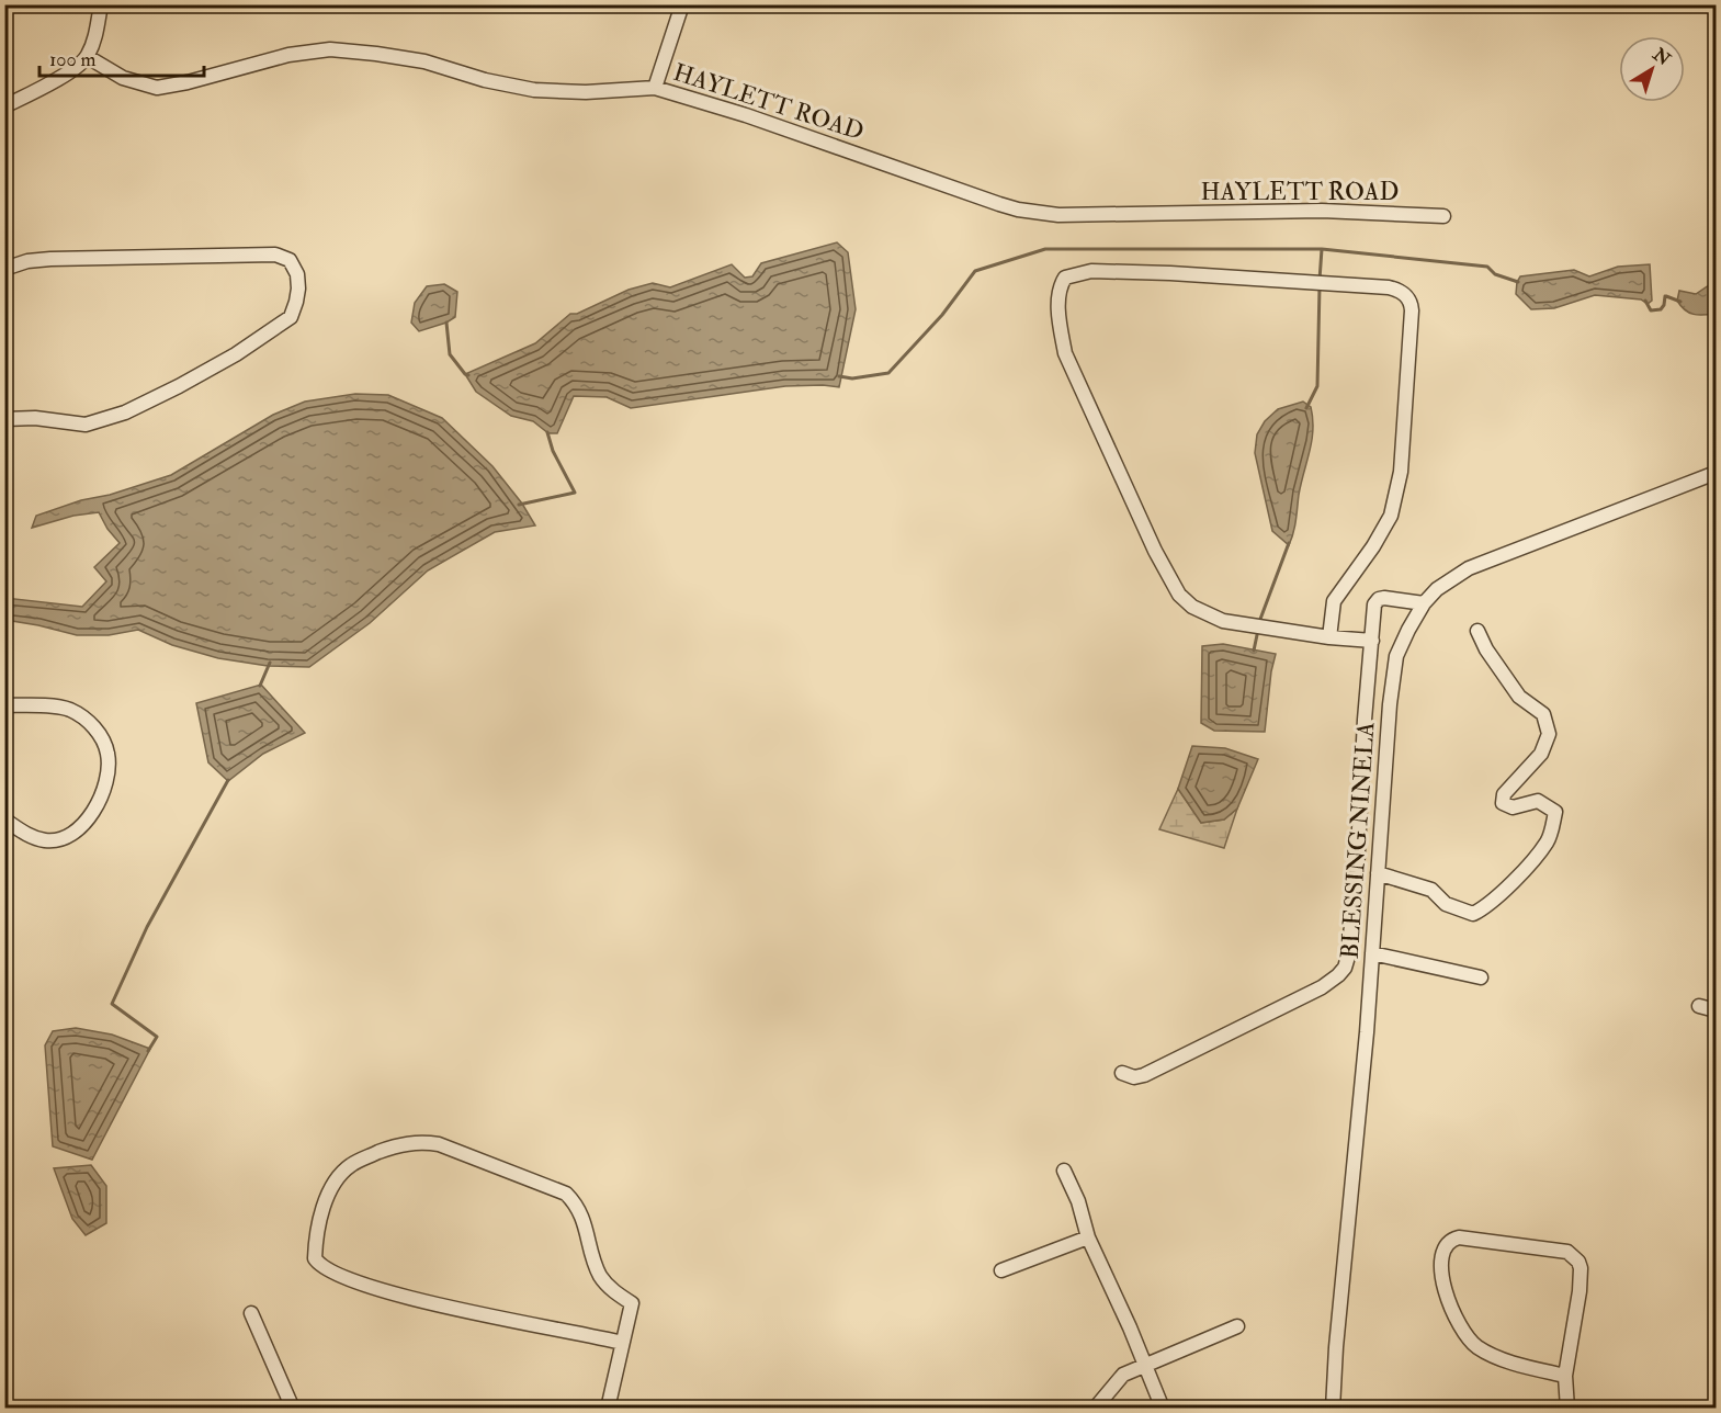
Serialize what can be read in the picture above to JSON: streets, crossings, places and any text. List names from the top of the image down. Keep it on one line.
{"streets":{"street":["HAYLETT ROAD","BLESSING NINELA"]},"scale_bar":"100 m","north":"top right"}
